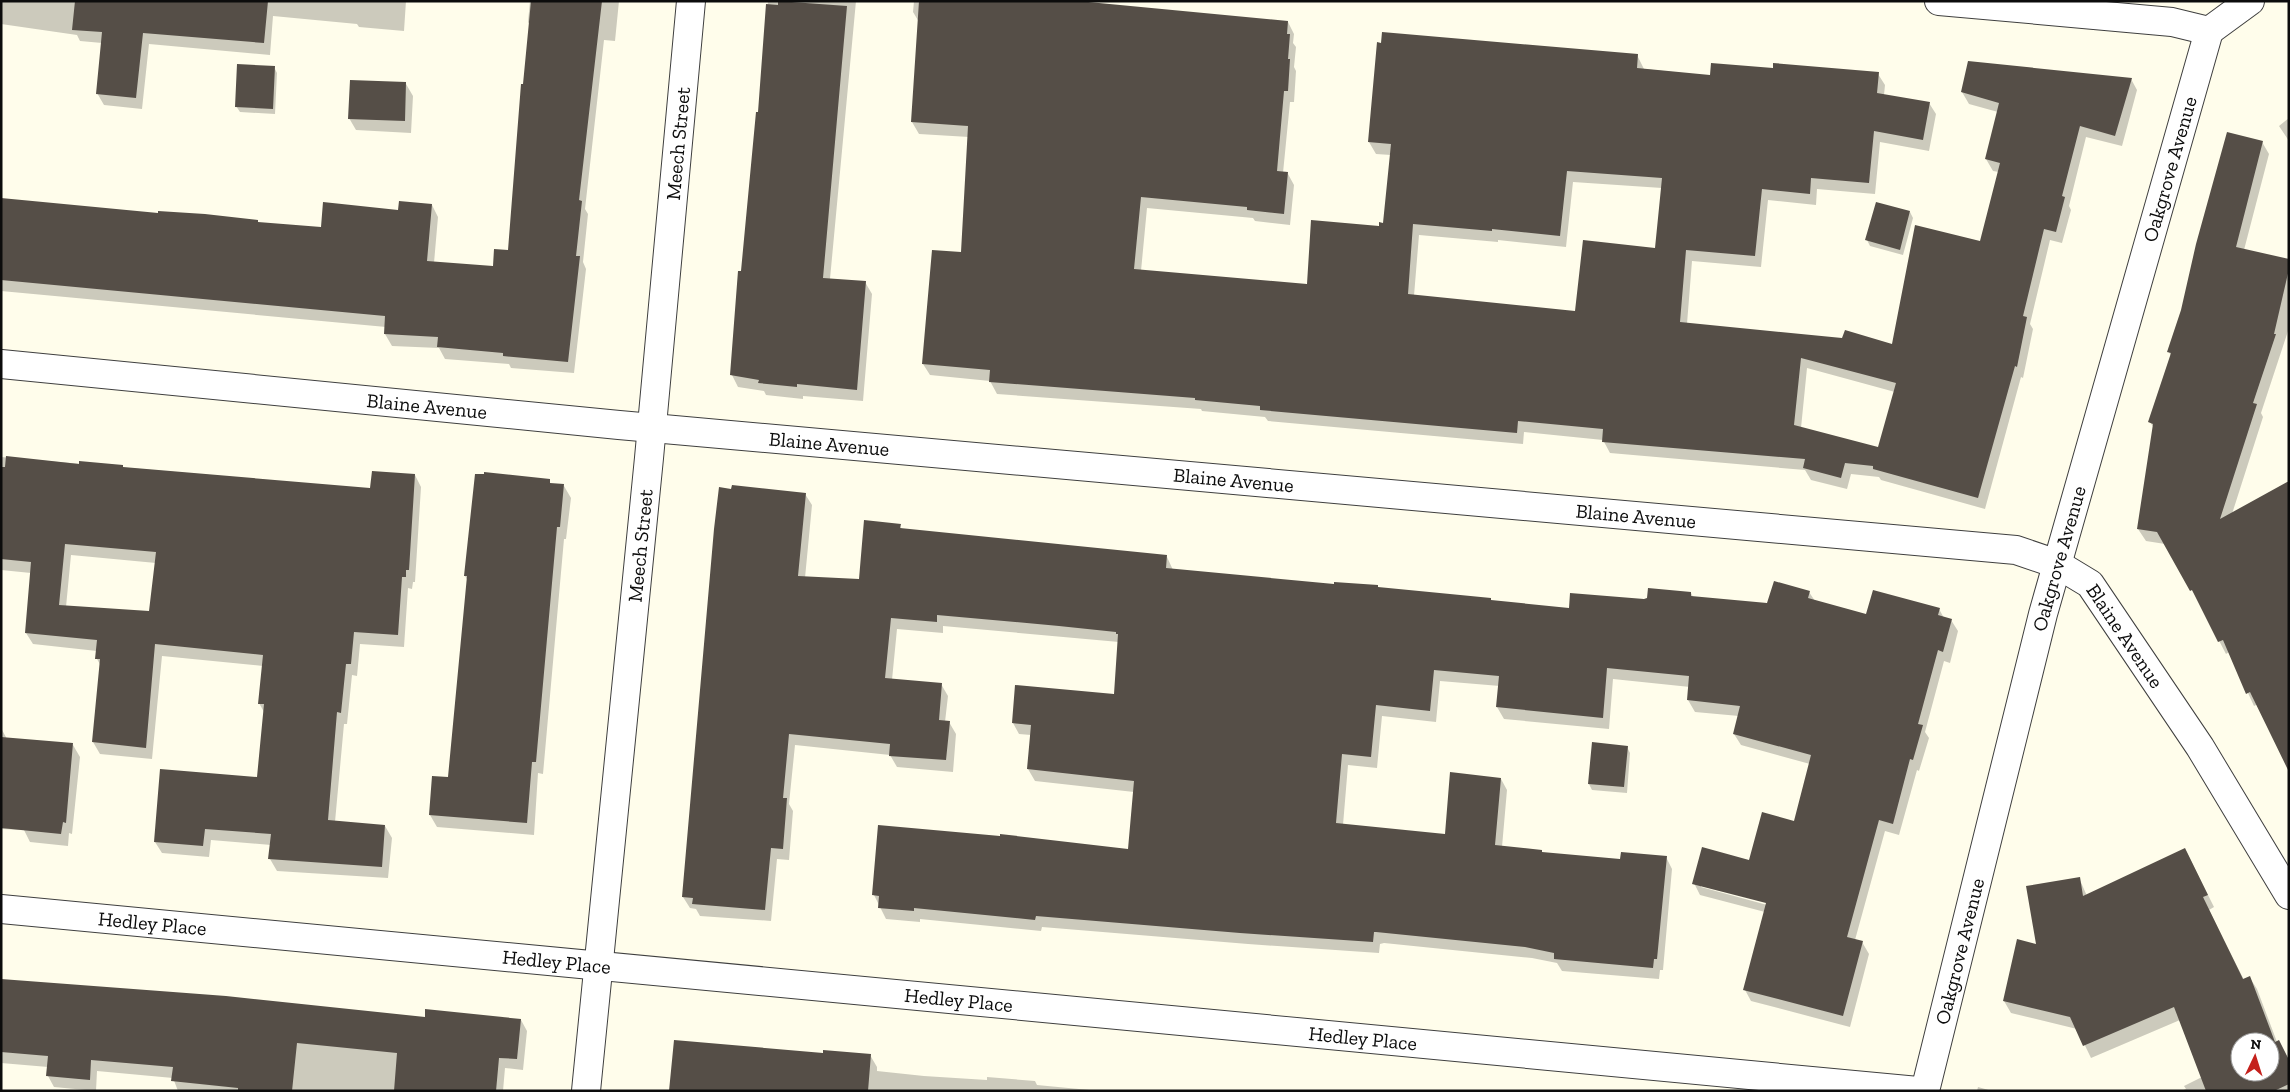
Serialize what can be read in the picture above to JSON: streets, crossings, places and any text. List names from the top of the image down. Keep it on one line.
{"streets":{"street":["Meech Street","Oakgrove Avenue","Blaine Avenue","Hedley Place"]},"crossings":[["Meech Street","Blaine Avenue"],["Meech Street","Hedley Place"],["Oakgrove Avenue","Blaine Avenue"]],"north":"top"}
